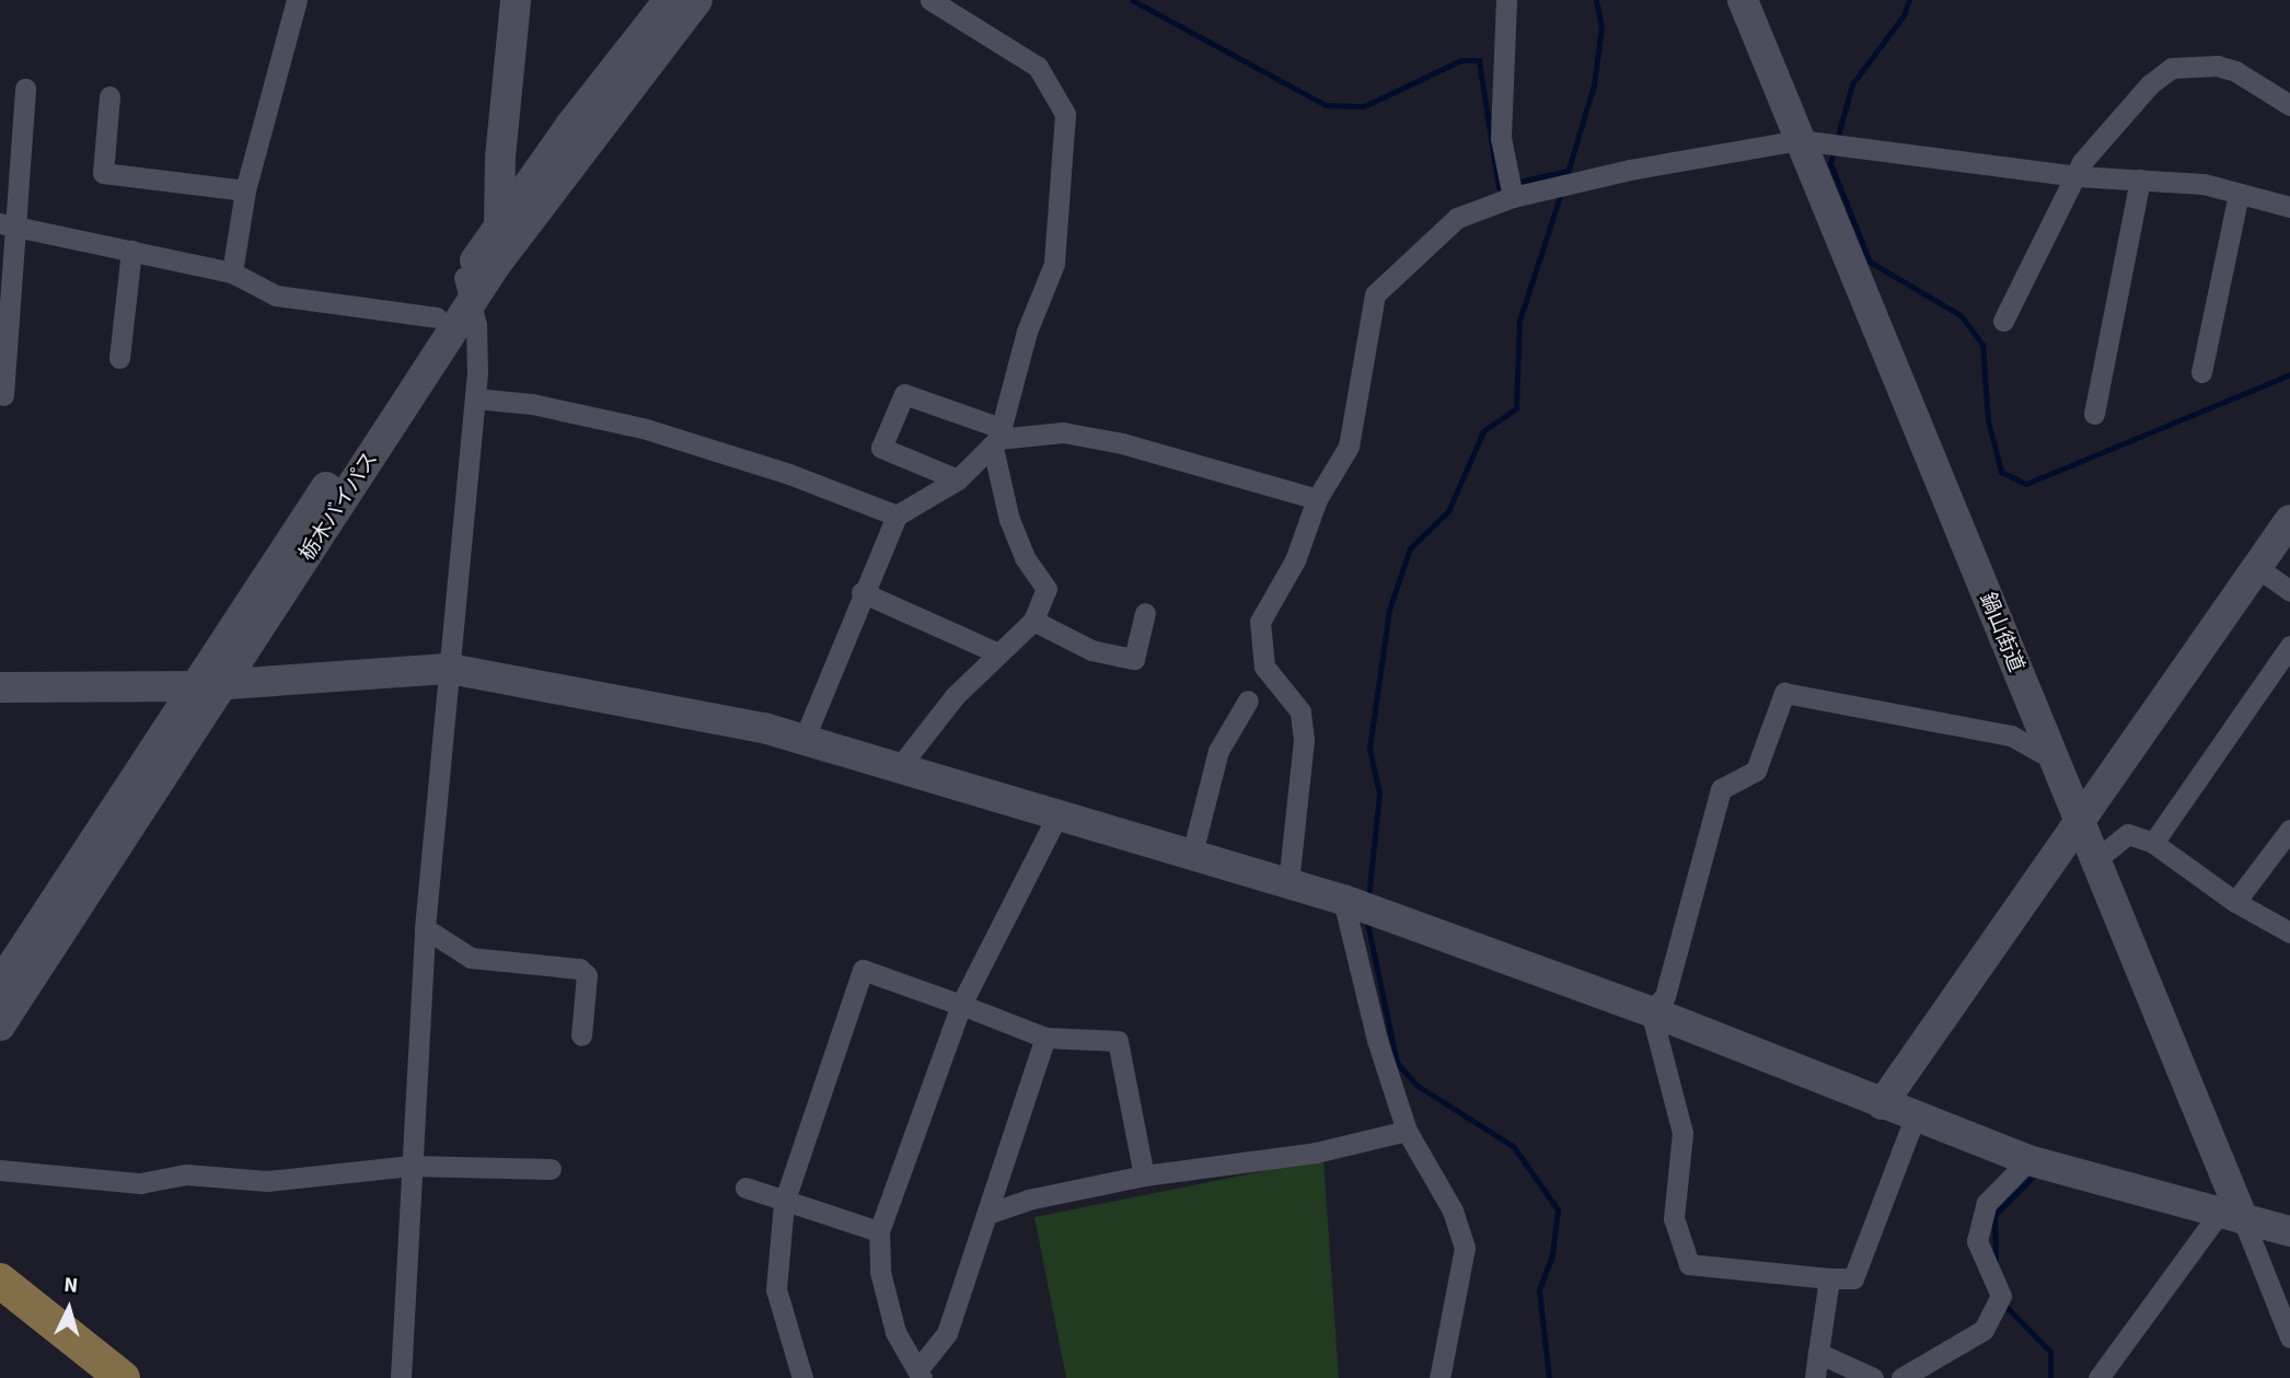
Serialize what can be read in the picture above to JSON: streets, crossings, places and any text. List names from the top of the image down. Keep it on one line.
{"streets":{"street":["栃木バイパス","鍋山街道"]},"north":"top"}
